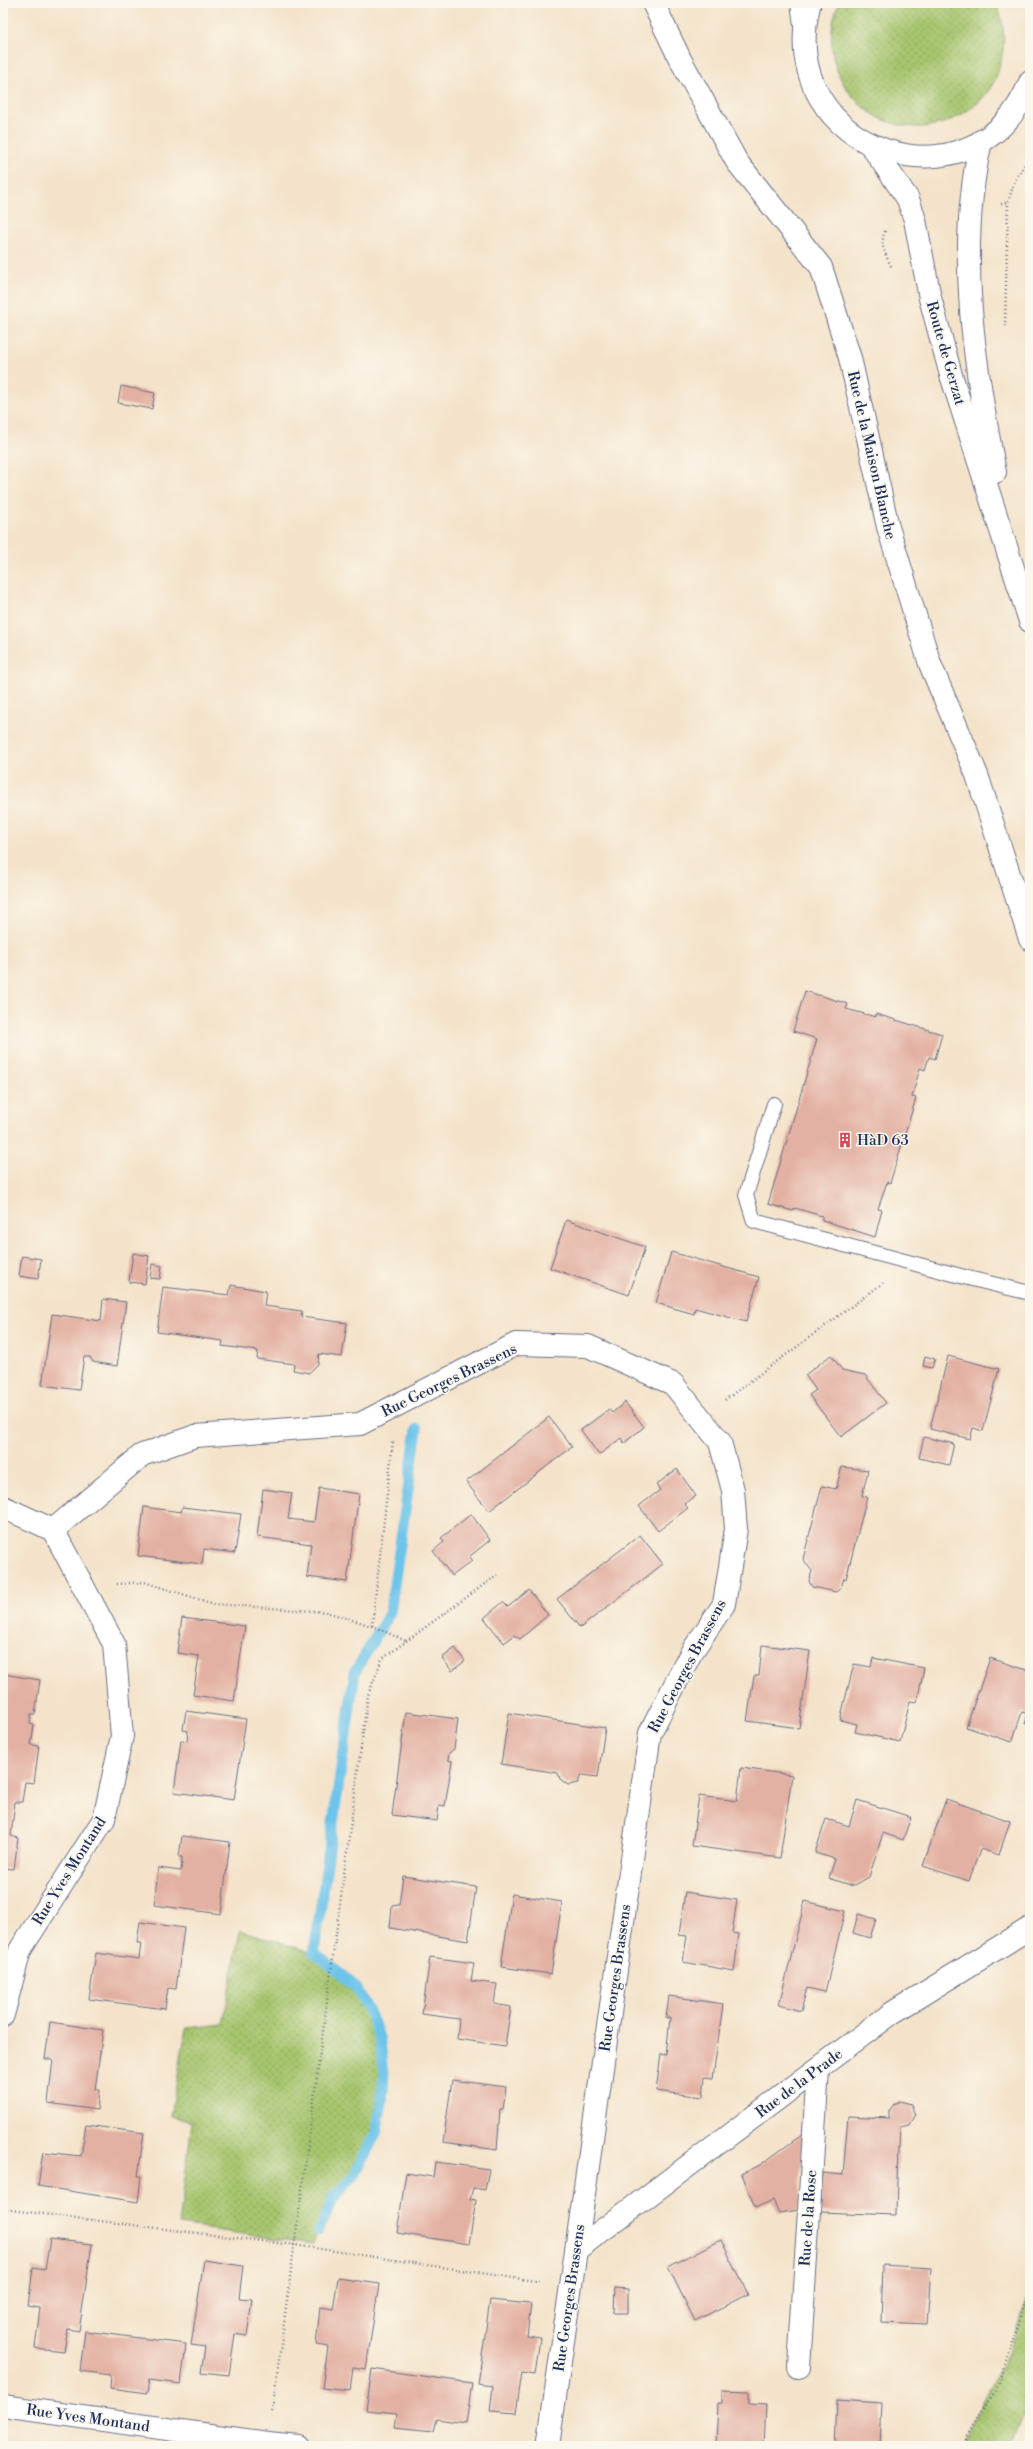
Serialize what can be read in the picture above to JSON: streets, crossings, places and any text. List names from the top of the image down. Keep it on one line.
{"streets":{"main road":["Route de Gerzat","Rue de la Maison Blanche","Rue Georges Brassens","Rue Yves Montand","Rue de la Prade","Rue de la Rose"]},"crossings":[["Rue Georges Brassens","Rue Yves Montand"],["Rue Georges Brassens","Rue de la Prade"],["Rue de la Prade","Rue de la Rose"]],"places":{"building":["HàD 63"]}}
